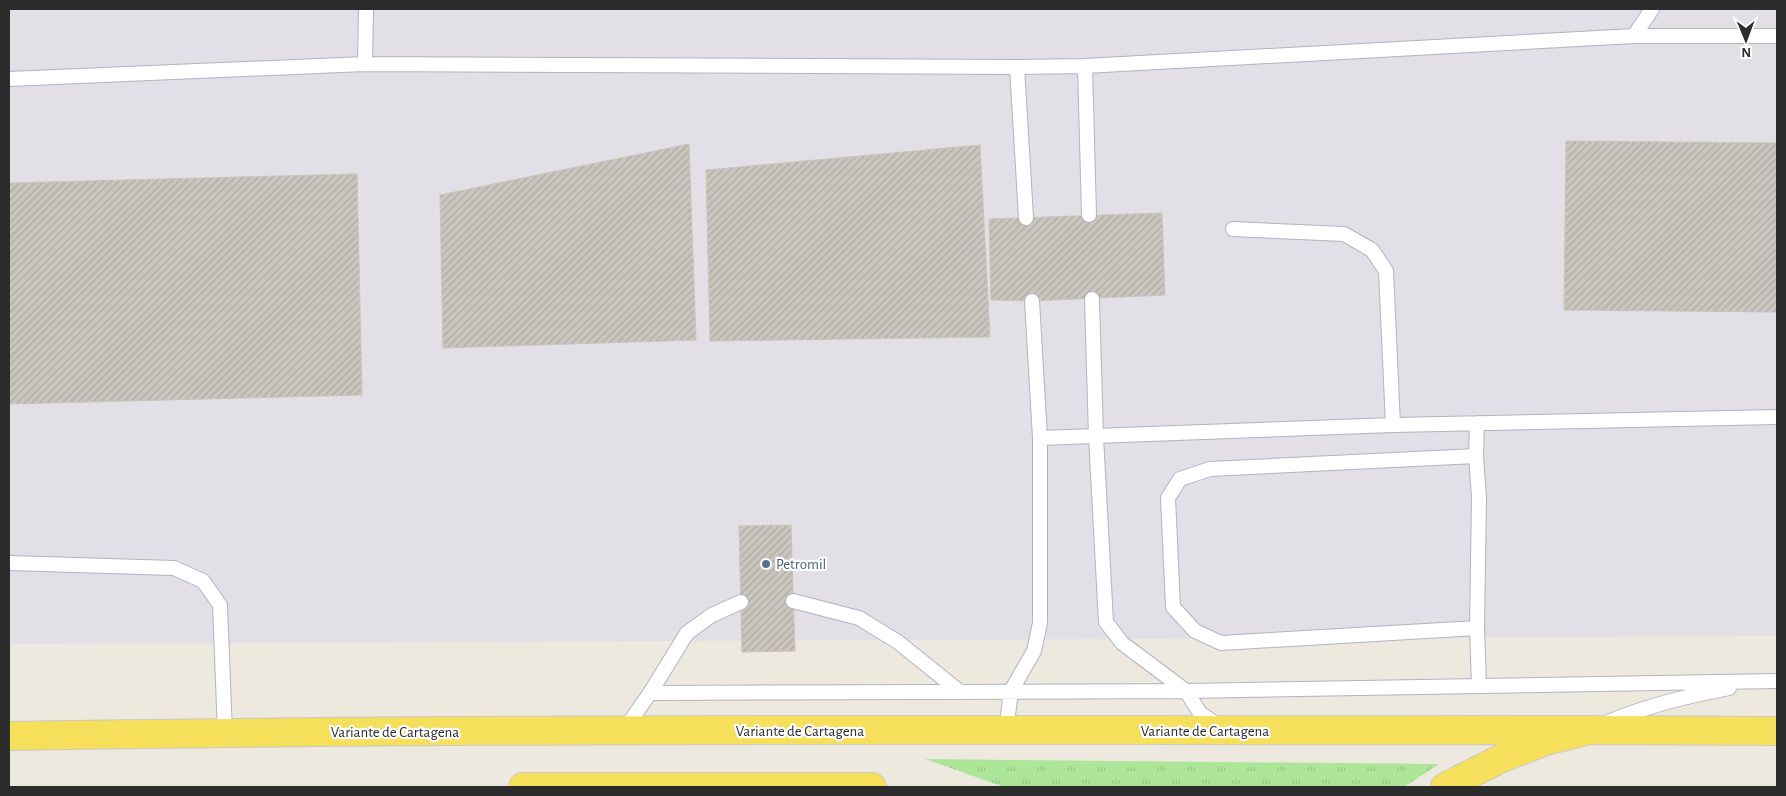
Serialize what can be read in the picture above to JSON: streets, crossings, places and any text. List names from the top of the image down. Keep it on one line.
{"streets":{"main road":["Variante de Cartagena"]},"places":["Petromil"],"north":"bottom"}
